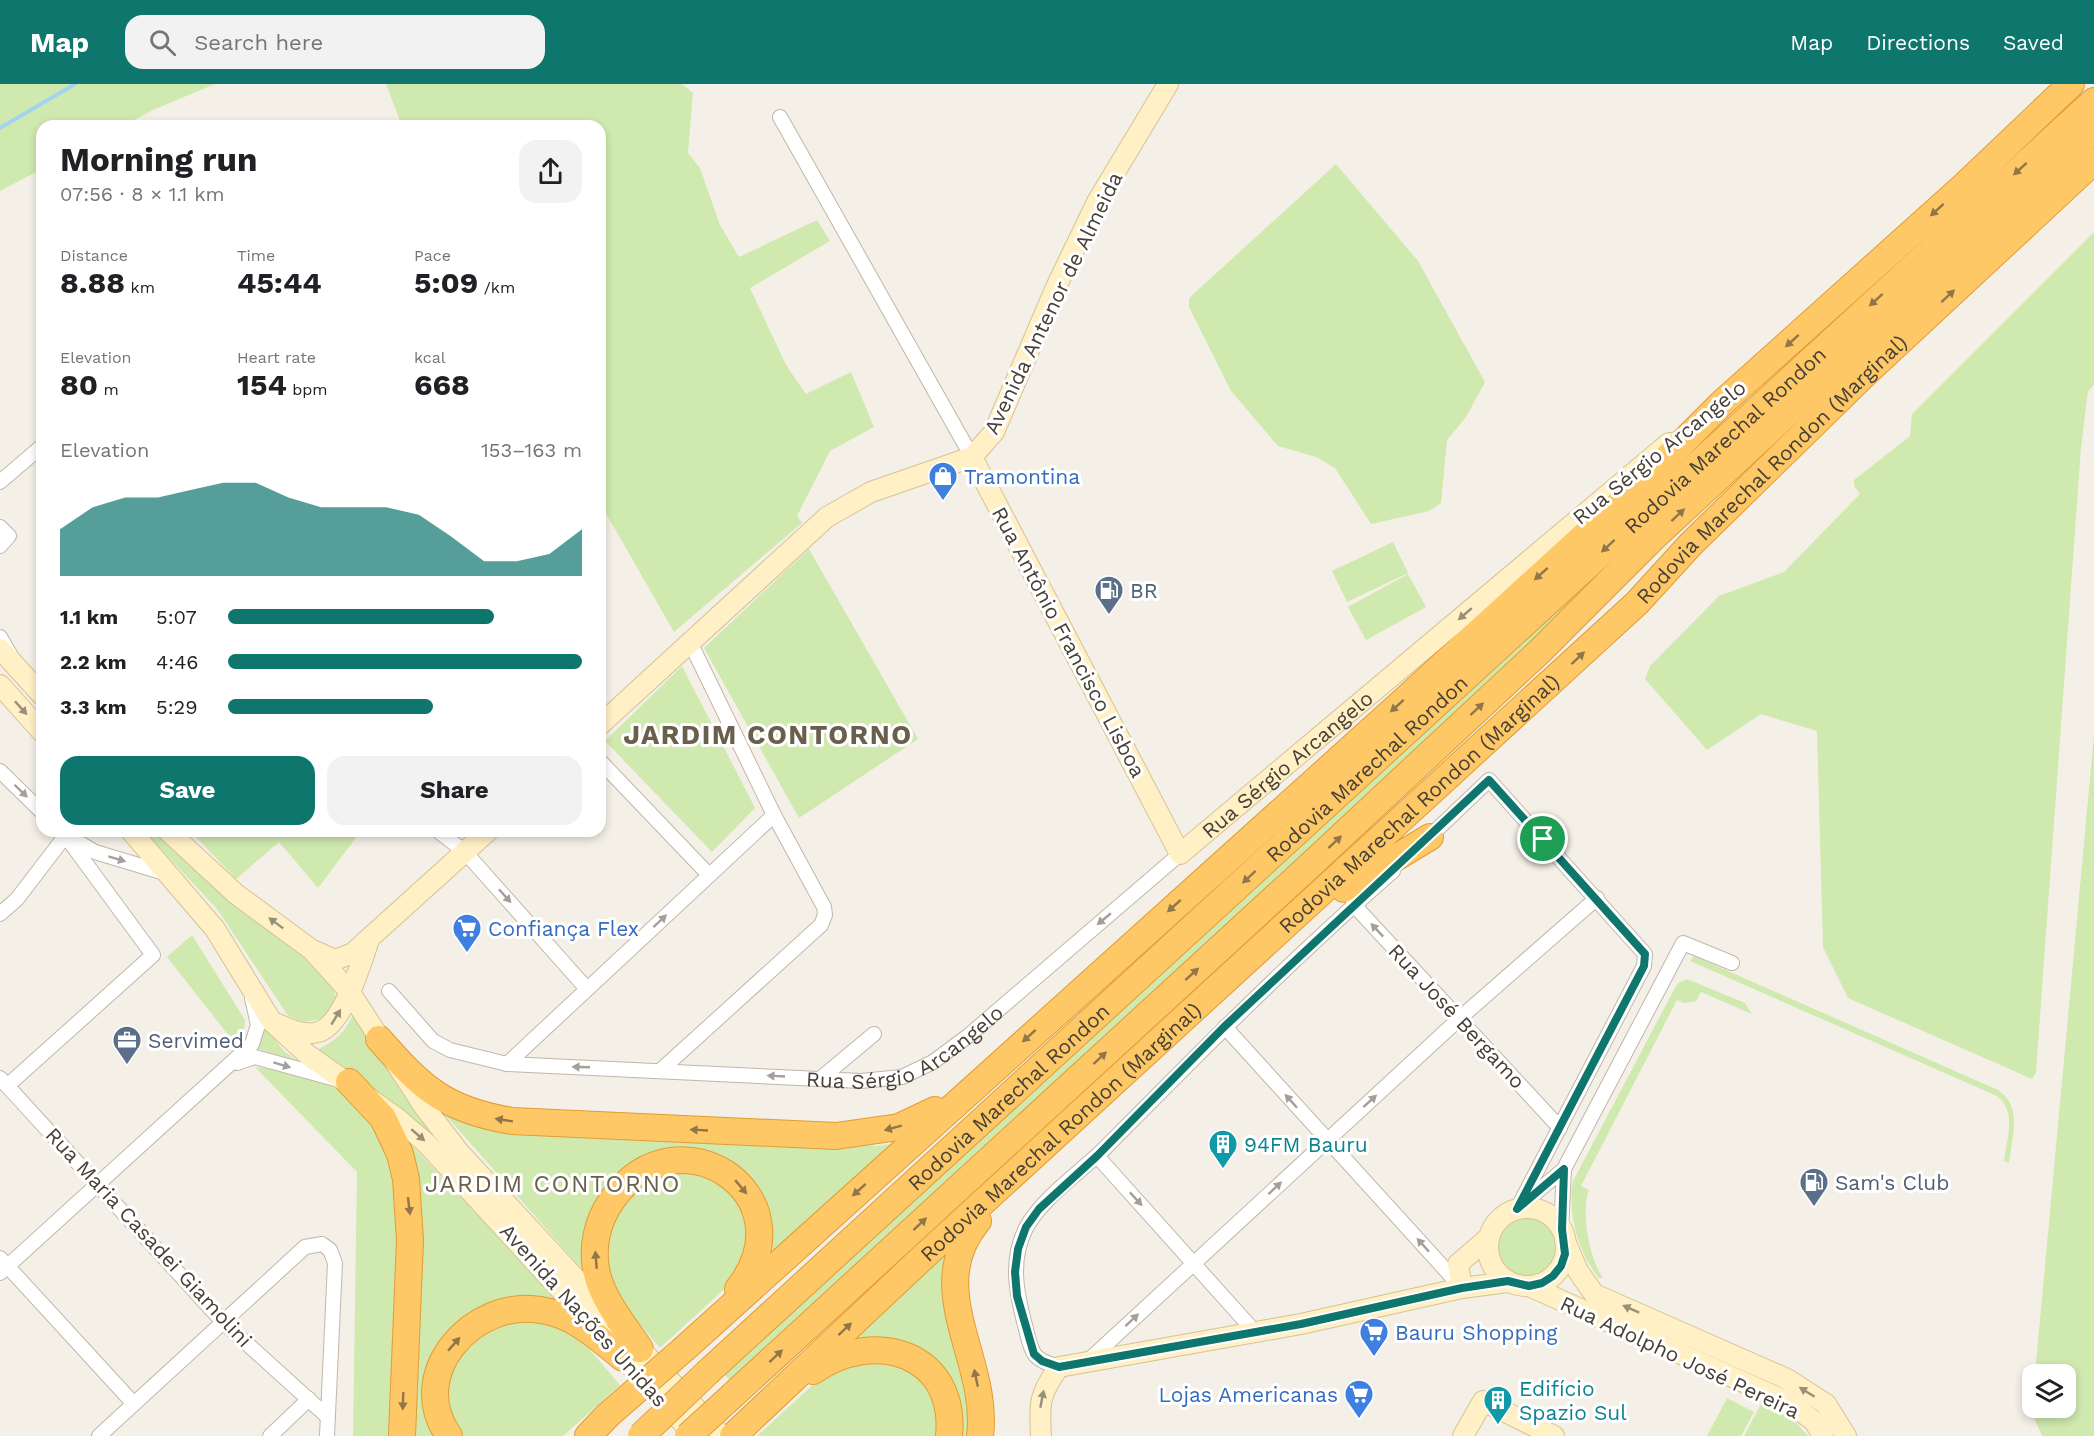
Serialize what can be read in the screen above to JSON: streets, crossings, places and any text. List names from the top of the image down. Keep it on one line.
{"streets":{"highway":["Rodovia Marechal Rondon","Rua Sérgio Arcangelo","Rodovia Marechal Rondon (Marginal)"],"street":["Avenida Antenor de Almeida","Rua Antônio Francisco Lisboa","Rua José Bergamo","Rua Maria Casadei Giamolini","Avenida Nações Unidas","Rua Adolpho José Pereira"]},"crossings":[["Avenida Antenor de Almeida","Rua Antônio Francisco Lisboa"],["Rua Sérgio Arcangelo","Rua Antônio Francisco Lisboa"]],"one_way":["Rua José Bergamo"],"districts":["JARDIM CONTORNO","JARDIM CONTORNO"],"places":{"shop":["Tramontina"],"fuel station":["BR","Sam's Club"],"supermarket":["Confiança Flex","Bauru Shopping","Lojas Americanas"],"office":["Servimed"],"building":["94FM Bauru","Edifício Spazio Sul"]},"page":{"header":"Map","search":"Search here","nav":["Map","Directions","Saved"],"heading":["Morning run","07:56 · 8 × 1.1 km"],"stats":[["Distance","8.88 km"],["Time","45:44"],["Pace","5:09 /km"],["Elevation","80 m"],["Heart rate","154 bpm"],["kcal","668"]],"chart":["Elevation","153–163 m"],"list":[{"name":"1.1 km","note":"5:07"},{"name":"2.2 km","note":"4:46"},{"name":"3.3 km","note":"5:29"}],"buttons":["Save","Share"]}}
